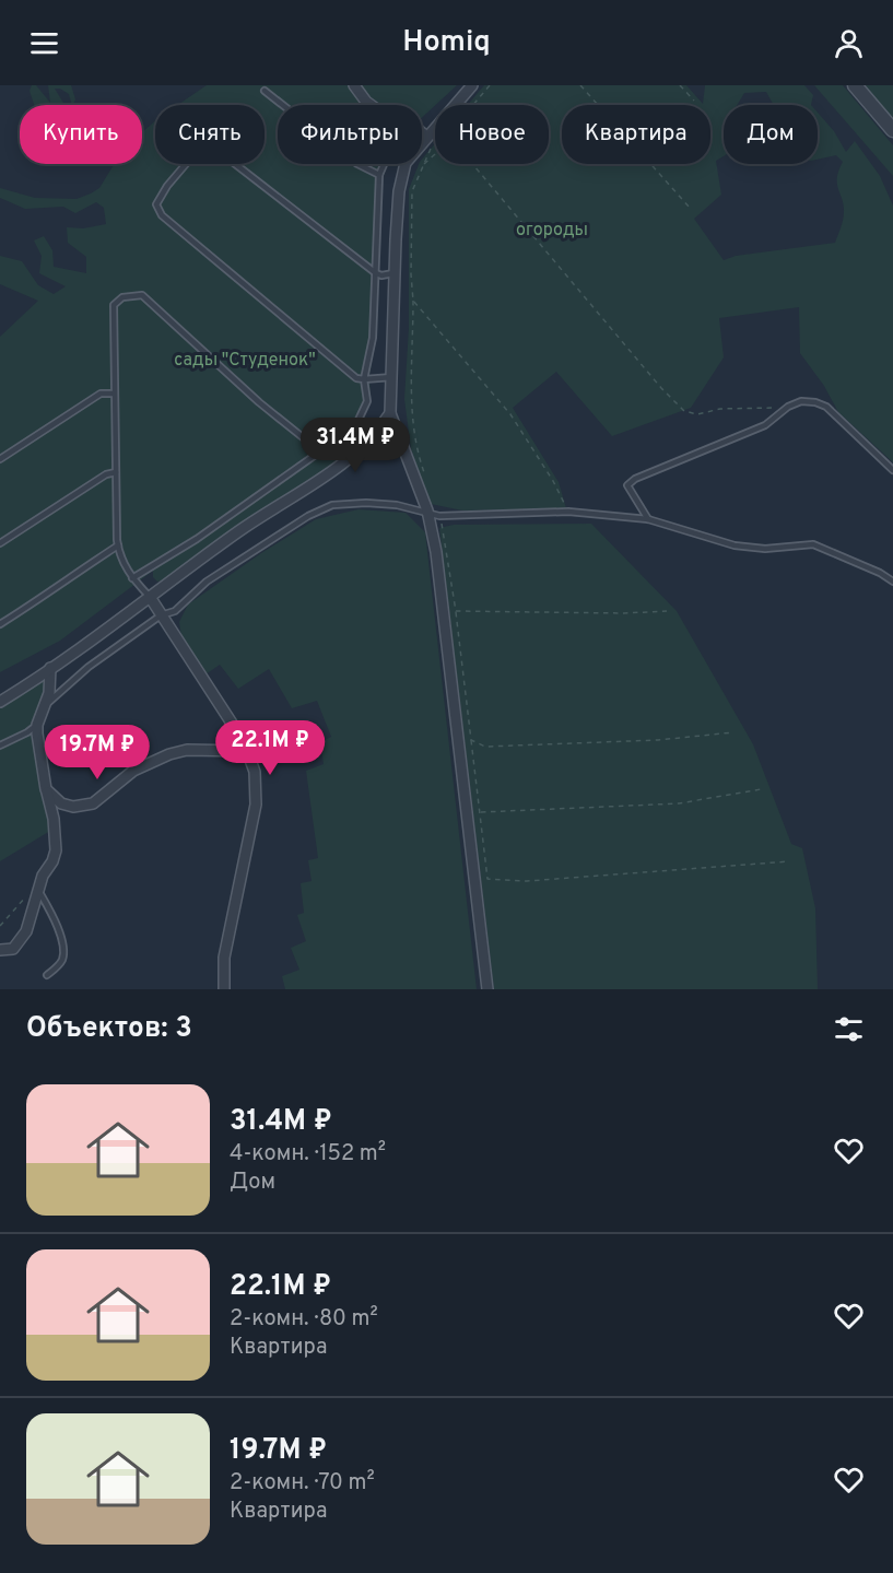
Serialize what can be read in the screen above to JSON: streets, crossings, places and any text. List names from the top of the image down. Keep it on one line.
{"parks":["огороды","сады \"Студенок\""],"page":{"header":"Homiq","chip":["Купить","Снять","Фильтры","Новое","Квартира","Дом"],"price":["31.4M ₽","22.1M ₽","19.7M ₽"],"heading":"Объектов: 3","list":[{"name":"31.4M ₽","note":"4-комн. · 152 m² · Дом"},{"name":"22.1M ₽","note":"2-комн. · 80 m² · Квартира"},{"name":"19.7M ₽","note":"2-комн. · 70 m² · Квартира"}]}}
